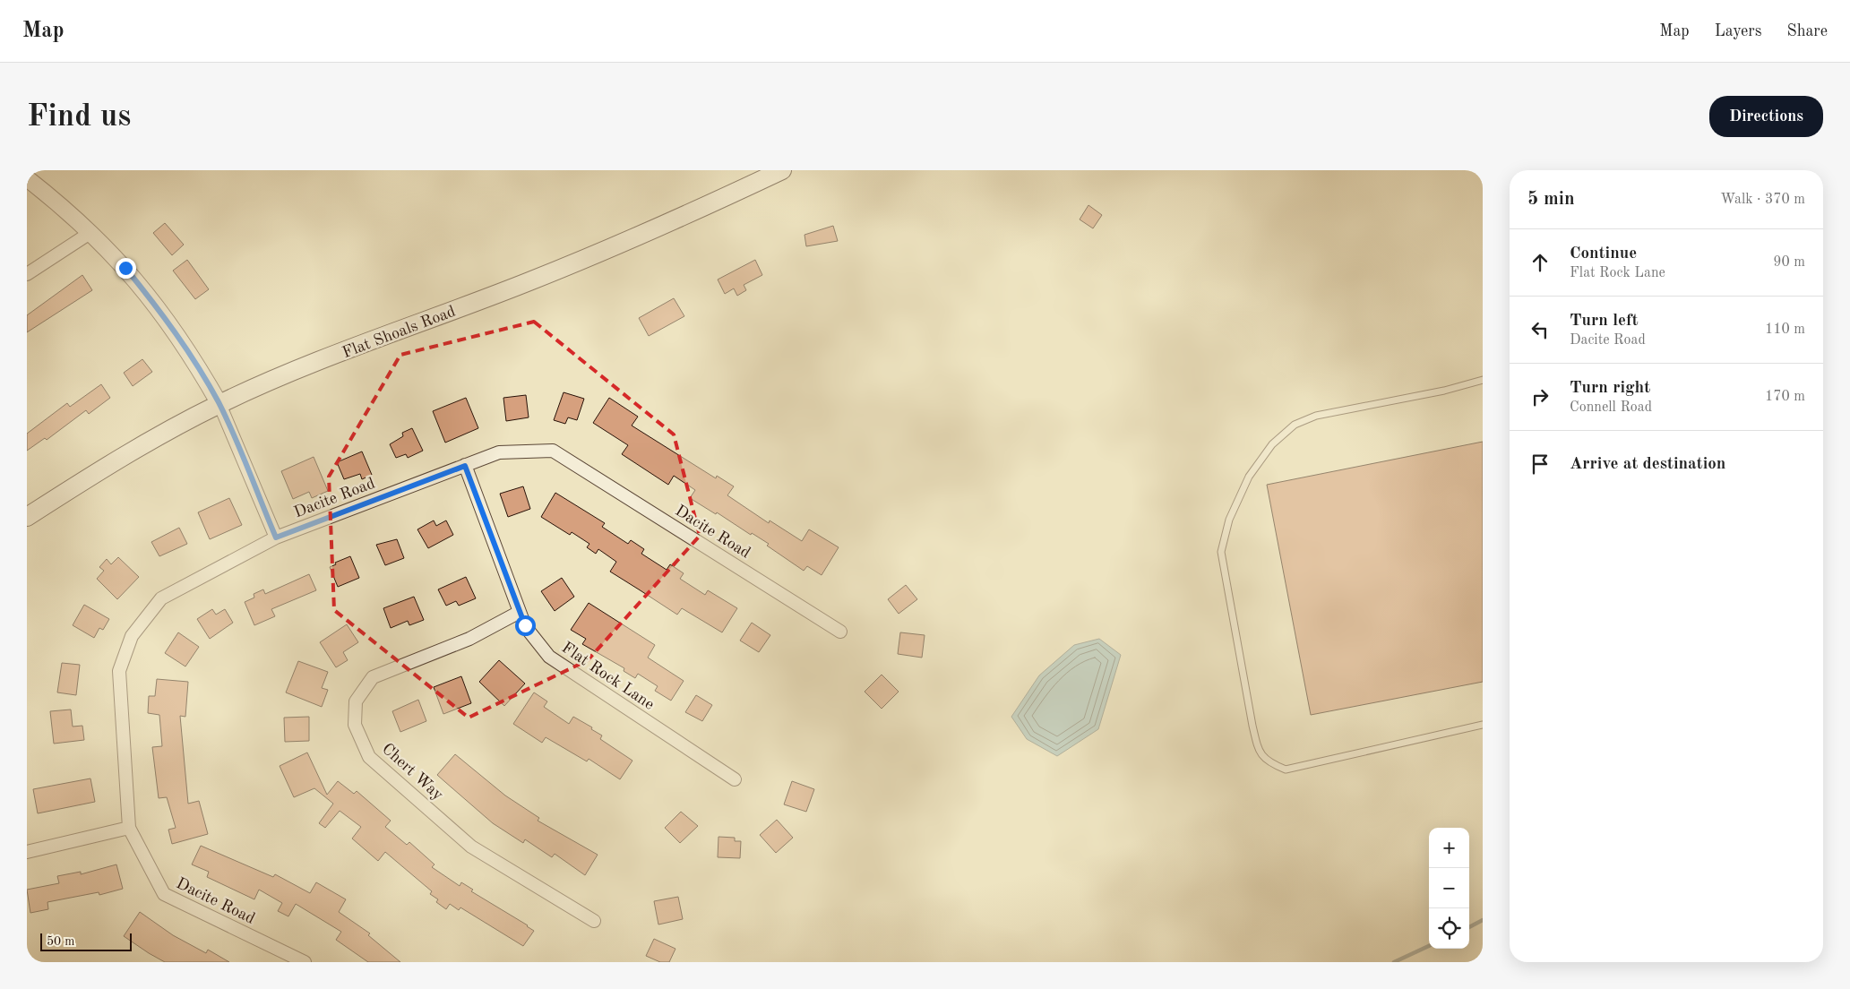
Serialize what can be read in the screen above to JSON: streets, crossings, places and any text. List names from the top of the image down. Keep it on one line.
{"streets":{"main road":["Flat Shoals Road"],"street":["Dacite Road","Flat Rock Lane","Chert Way"]},"crossings":[["Dacite Road","Flat Rock Lane"],["Flat Rock Lane","Chert Way"]],"scale_bar":"50 m","page":{"header":"Map","nav":["Map","Layers","Share"],"buttons":"Directions","title":"Find us","heading":["5 min","Walk · 370 m"],"list":[["Continue","Flat Rock Lane","90 m"],["Turn left","Dacite Road","110 m"],["Turn right","Connell Road","170 m"],"Arrive at destination"],"map_buttons":["+","−"],"scale":"50 m"}}
